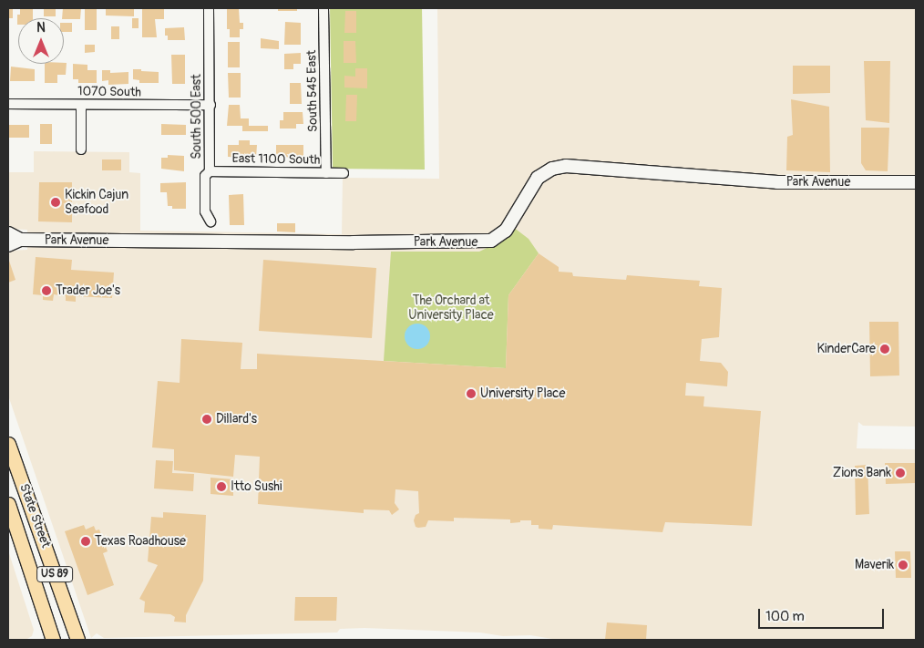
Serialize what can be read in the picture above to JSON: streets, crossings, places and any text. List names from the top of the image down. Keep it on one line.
{"streets":{"main road":["State Street","US 89"],"street":["South 545 East","1070 South","South 500 East","East 1100 South","Park Avenue"]},"crossings":[["South 545 East","East 1100 South"],["1070 South","South 500 East"],["South 500 East","East 1100 South"]],"parks":["The Orchard at University Place"],"places":["Kickin Cajun Seafood","Trader Joe's","KinderCare","University Place","Dillard's","Zions Bank","Itto Sushi","Texas Roadhouse","Maverik"],"scale_bar":"100 m","north":"top"}
